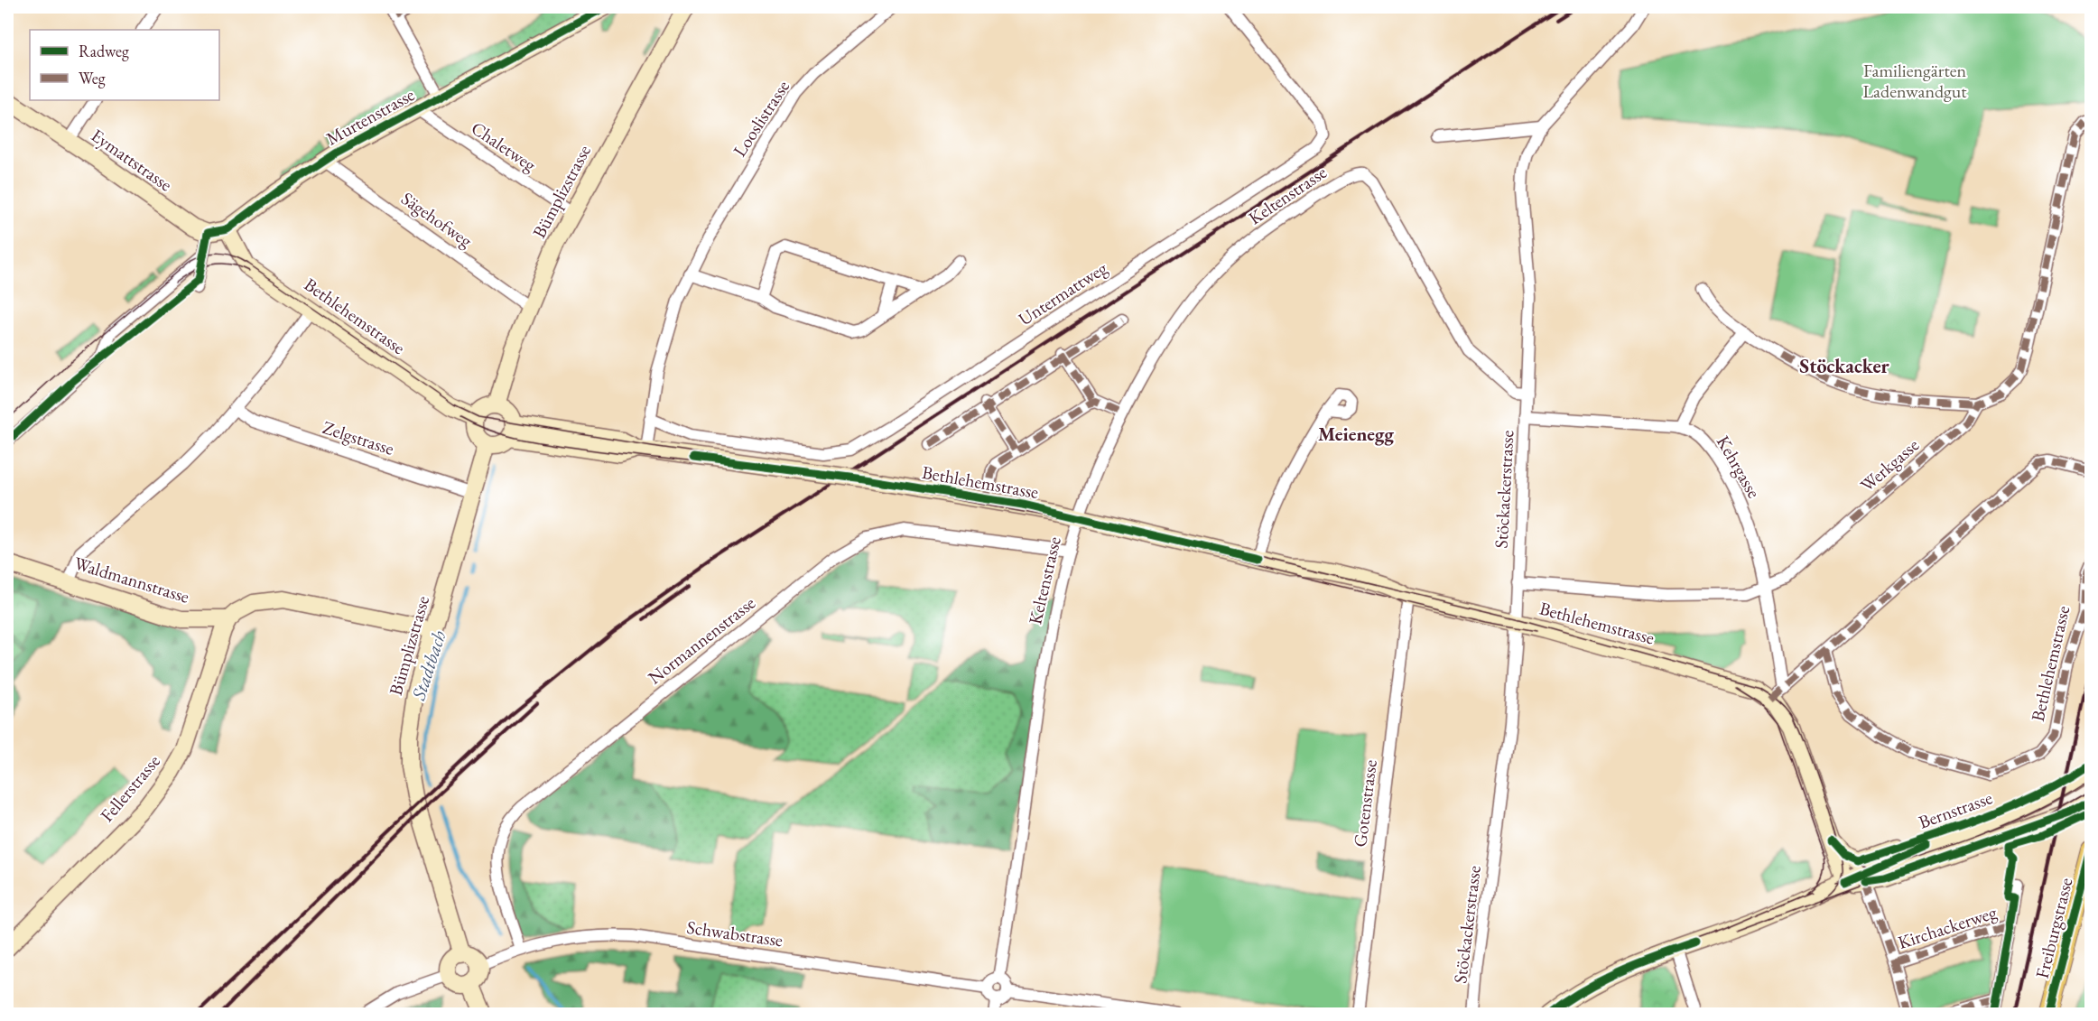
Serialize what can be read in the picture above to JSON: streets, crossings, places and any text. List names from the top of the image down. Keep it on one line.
{"streets":{"main road":["Freiburgstrasse"],"street":["Murtenstrasse","Looslistrasse","Chaletweg","Eymattstrasse","Bümplizstrasse","Keltenstrasse","Sägehofweg","Untermattweg","Bethlehemstrasse","Zelgstrasse","Werkgasse","Kehrgasse","Stöckackerstrasse","Waldmannstrasse","Normannenstrasse","Fellerstrasse","Gotenstrasse","Bernstrasse","Kirchackerweg","Schwabstrasse"]},"crossings":[["Murtenstrasse","Chaletweg"],["Murtenstrasse","Eymattstrasse"],["Murtenstrasse","Sägehofweg"],["Murtenstrasse","Bethlehemstrasse"],["Looslistrasse","Untermattweg"],["Looslistrasse","Bethlehemstrasse"],["Chaletweg","Bümplizstrasse"],["Bümplizstrasse","Sägehofweg"],["Bümplizstrasse","Bethlehemstrasse"],["Bümplizstrasse","Zelgstrasse"],["Bümplizstrasse","Schwabstrasse"],["Keltenstrasse","Bethlehemstrasse"],["Keltenstrasse","Stöckackerstrasse"],["Keltenstrasse","Normannenstrasse"],["Keltenstrasse","Schwabstrasse"],["Bethlehemstrasse","Kehrgasse"],["Bethlehemstrasse","Stöckackerstrasse"],["Bethlehemstrasse","Gotenstrasse"],["Bethlehemstrasse","Bernstrasse"],["Werkgasse","Kehrgasse"],["Werkgasse","Stöckackerstrasse"],["Kehrgasse","Stöckackerstrasse"],["Waldmannstrasse","Fellerstrasse"],["Normannenstrasse","Schwabstrasse"],["Bernstrasse","Kirchackerweg"]],"districts":["Stöckacker","Meienegg"],"water":["Stadtbach"],"parks":["Familiengärten Ladenwandgut"],"legend":["Radweg","Weg"]}
